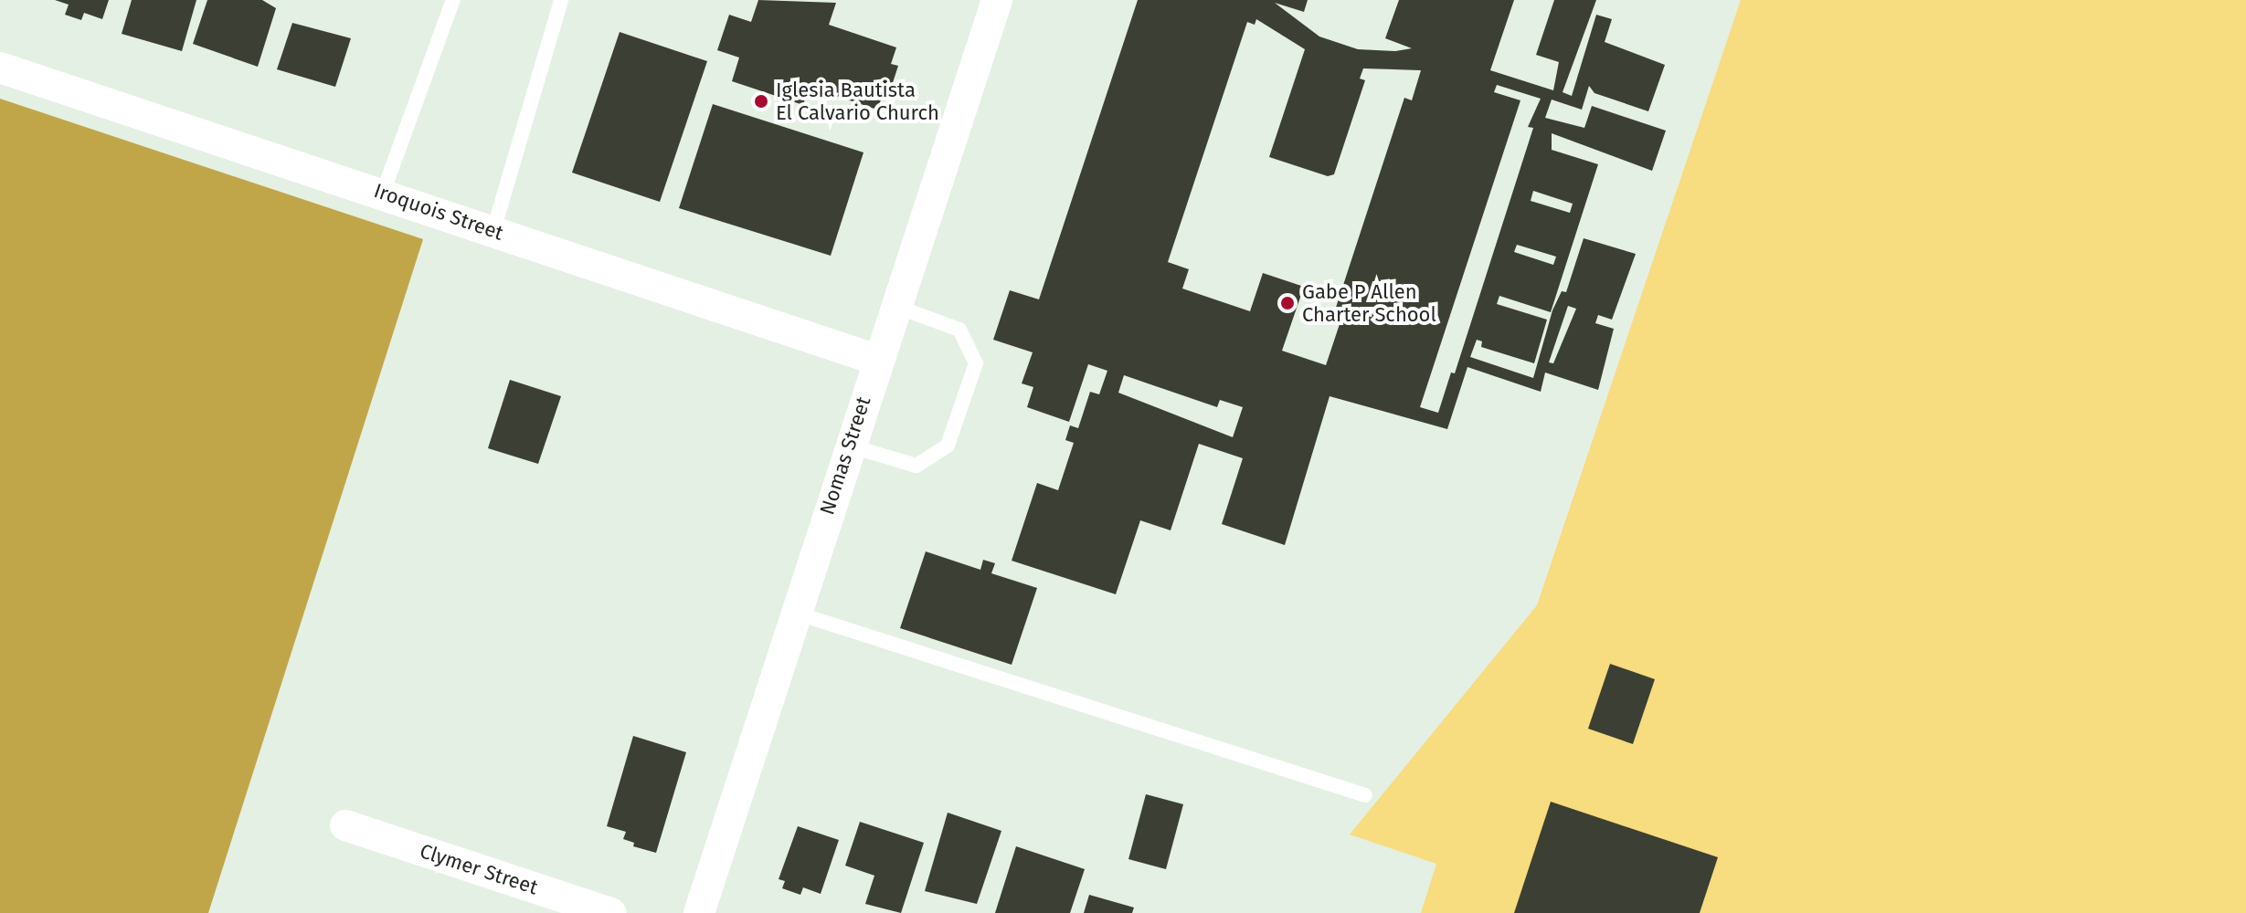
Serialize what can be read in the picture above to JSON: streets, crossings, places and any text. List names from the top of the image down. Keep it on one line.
{"streets":{"street":["Iroquois Street","Nomas Street","Clymer Street"]},"crossings":[["Iroquois Street","Nomas Street"]],"places":["Iglesia Bautista El Calvario Church","Gabe P Allen Charter School"]}
